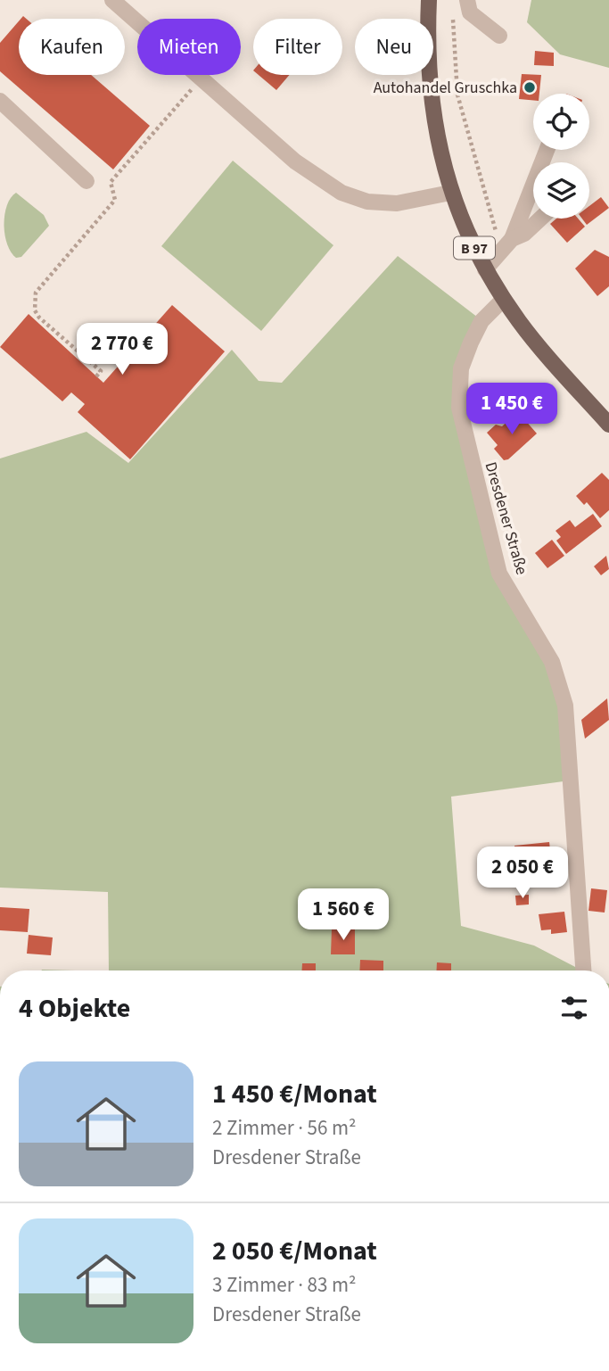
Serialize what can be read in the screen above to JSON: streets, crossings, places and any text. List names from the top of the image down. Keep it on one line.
{"streets":{"main road":["B 97"],"street":["Dresdener Straße"]},"crossings":[["B 97","Dresdener Straße"]],"places":["Autohandel Gruschka"],"page":{"chip":["Kaufen","Mieten","Filter","Neu"],"price":["2 770 €","1 450 €","2 050 €","1 560 €"],"heading":"4 Objekte","list":[{"name":"1 450 €/Monat","note":"2 Zimmer · 56 m² · Dresdener Straße"},{"name":"2 050 €/Monat","note":"3 Zimmer · 83 m² · Dresdener Straße"}]}}
